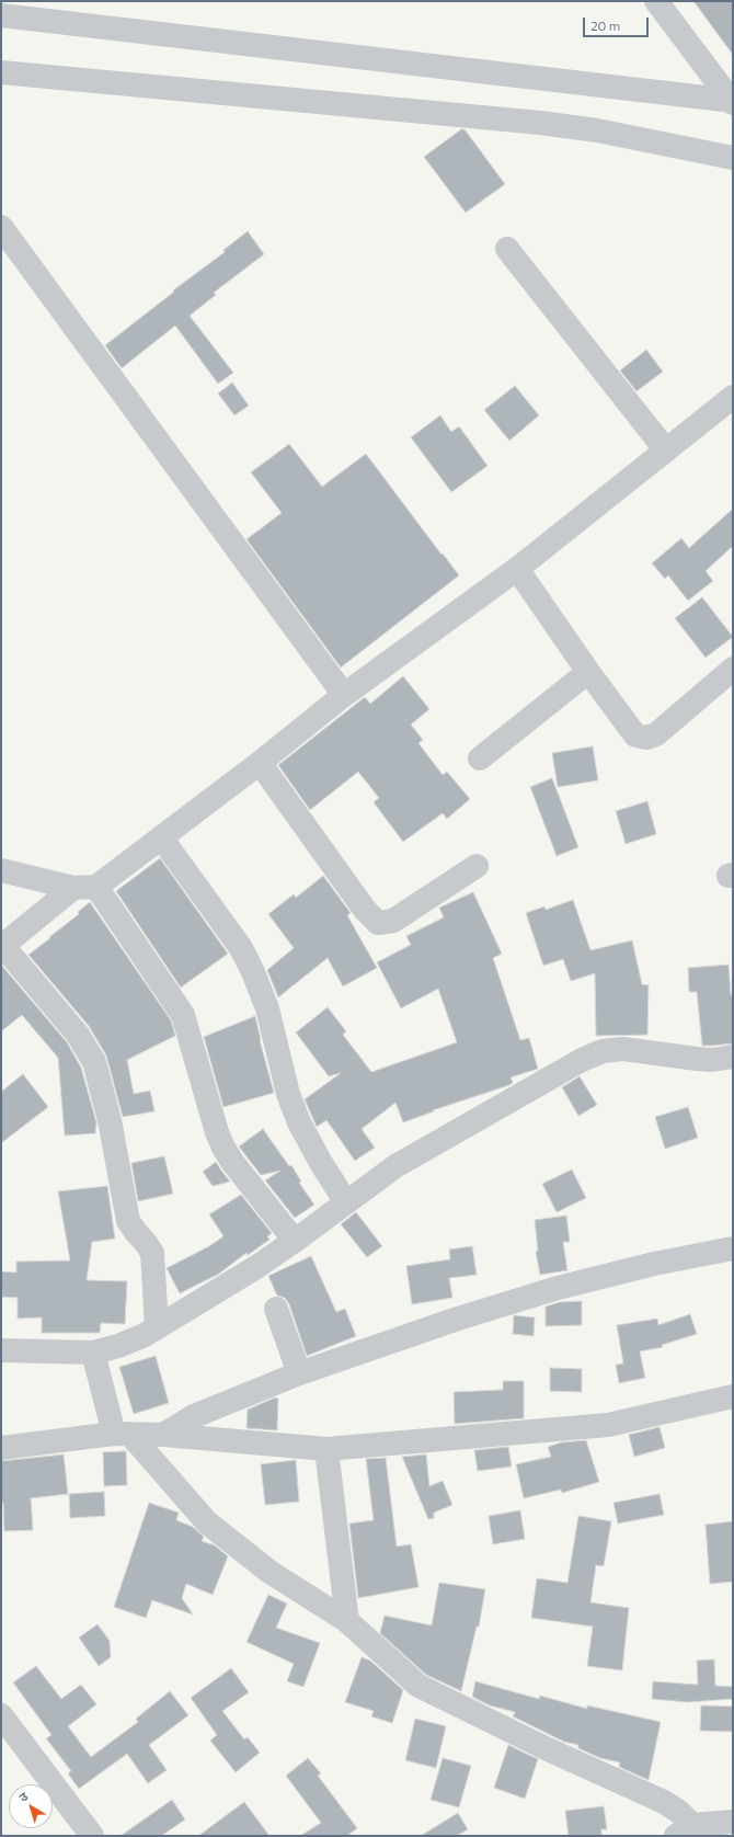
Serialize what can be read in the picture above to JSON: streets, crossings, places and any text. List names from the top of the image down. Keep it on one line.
{"scale_bar":"20 m","north":"top left"}
